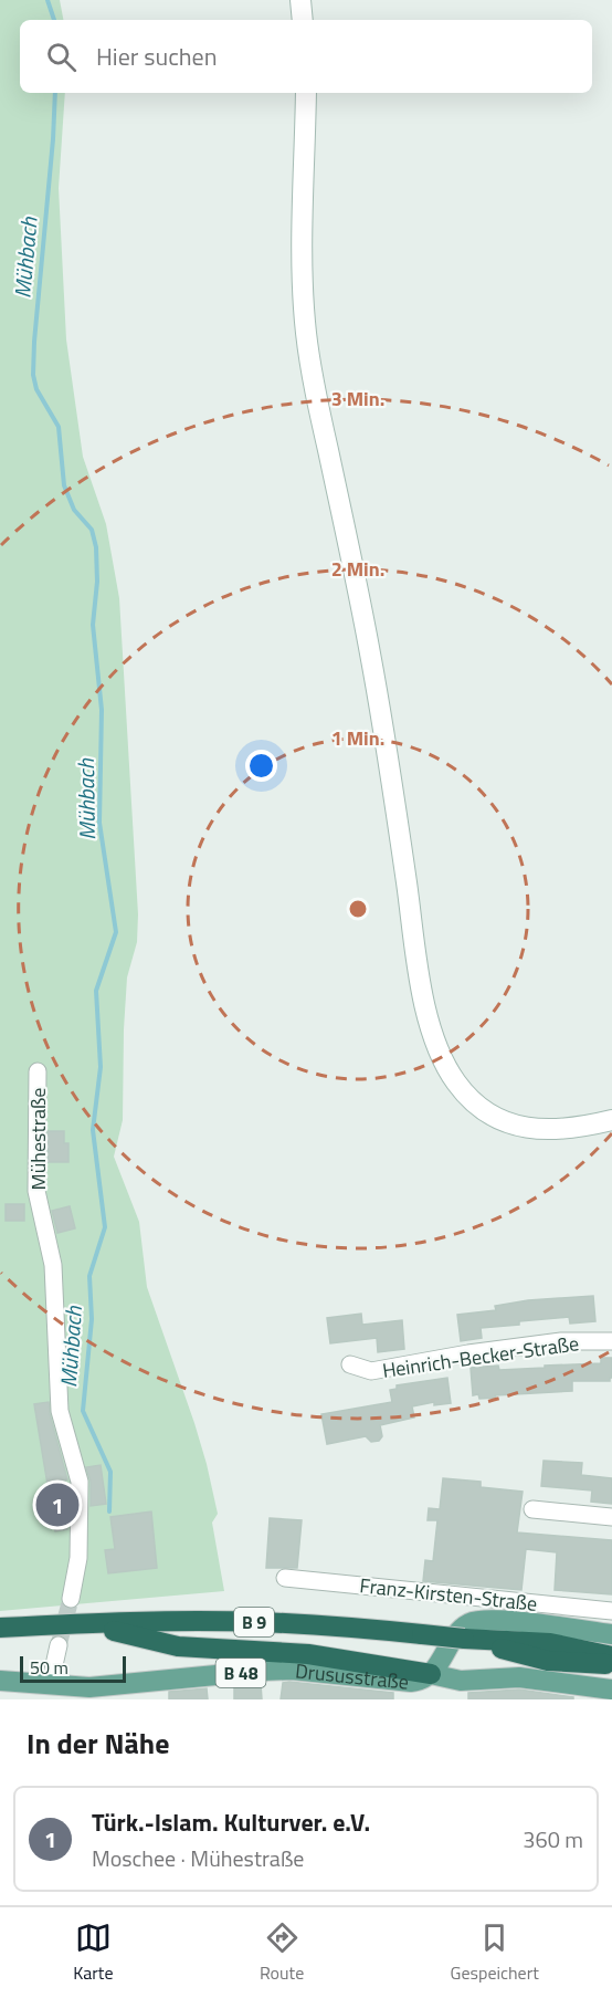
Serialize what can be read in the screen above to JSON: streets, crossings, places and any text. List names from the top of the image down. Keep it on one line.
{"streets":{"highway":["B 9"],"main road":["B 48","Drususstraße"],"street":["Mühestraße","Heinrich-Becker-Straße","Franz-Kirsten-Straße"]},"crossings":[["B 48","Drususstraße"]],"water":["Mühbach"],"scale_bar":"50 m","page":{"search":"Hier suchen","pins":"1","scale":"50 m","heading":"In der Nähe","list":[{"mark":"1","name":"Türk.-Islam. Kulturver. e.V.","note":"Moschee · Mühestraße","value":"360 m"}],"nav":["Karte","Route","Gespeichert"]},"rings":["3 Min.","2 Min.","1 Min."]}
